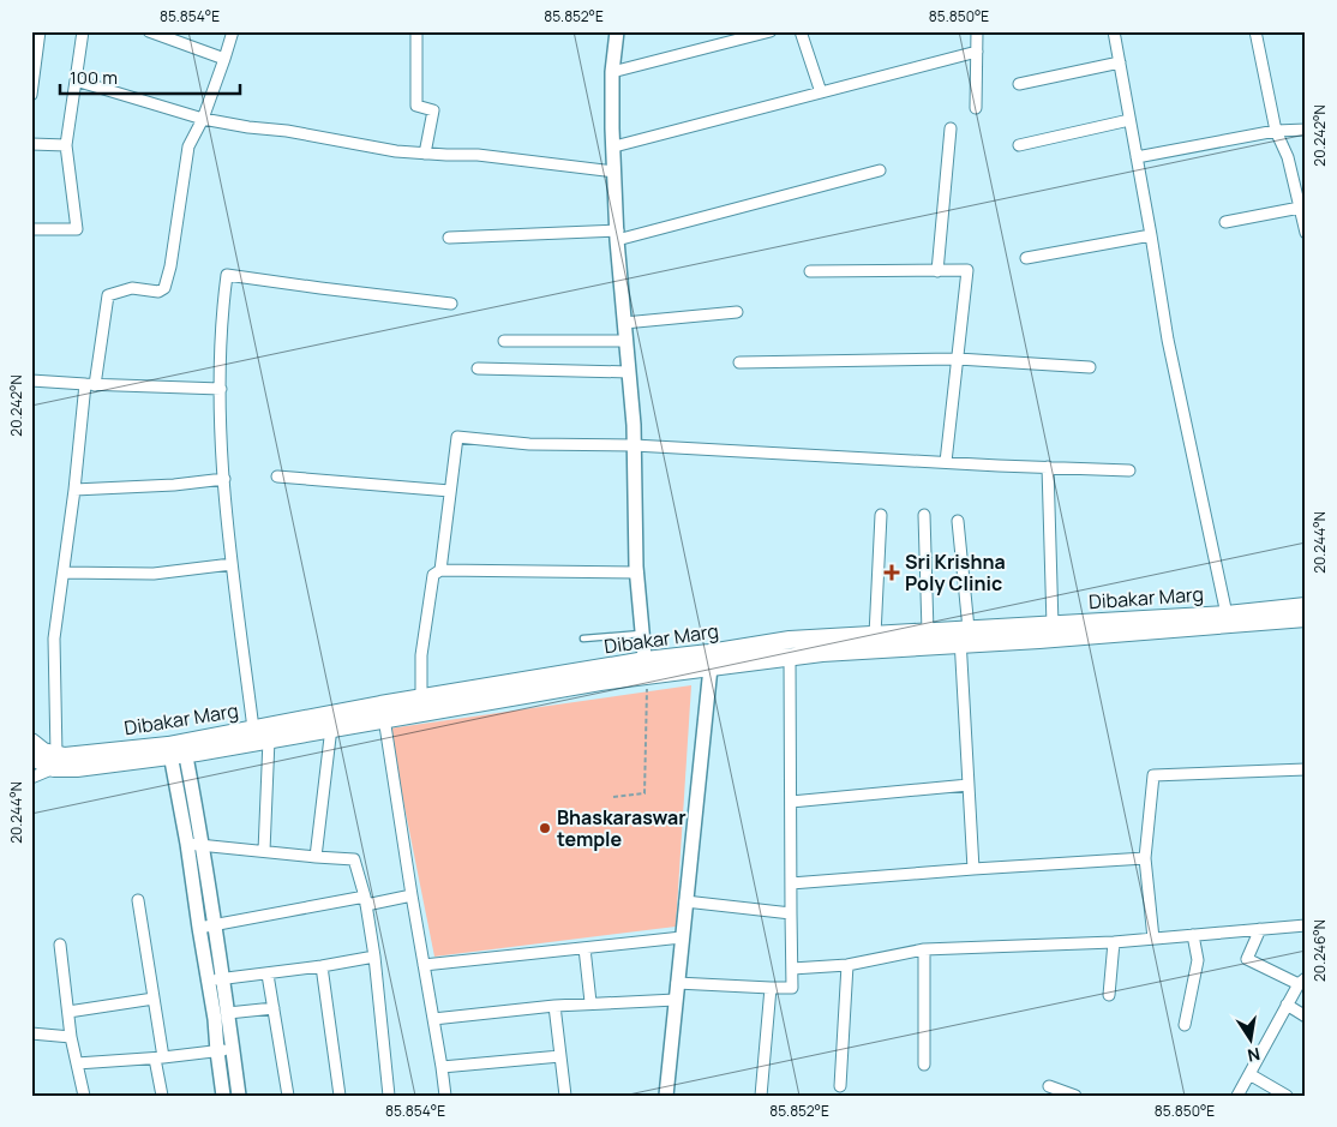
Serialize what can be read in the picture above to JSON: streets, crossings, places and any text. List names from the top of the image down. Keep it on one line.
{"streets":{"main road":["Dibakar Marg"]},"places":{"health":["Sri Krishna Poly Clinic"],"other":["Bhaskaraswar temple"]},"scale_bar":"100 m","north":"bottom","coordinates":["85.854°E","85.852°E","85.850°E","20.242°N","20.244°N","20.246°N"]}
